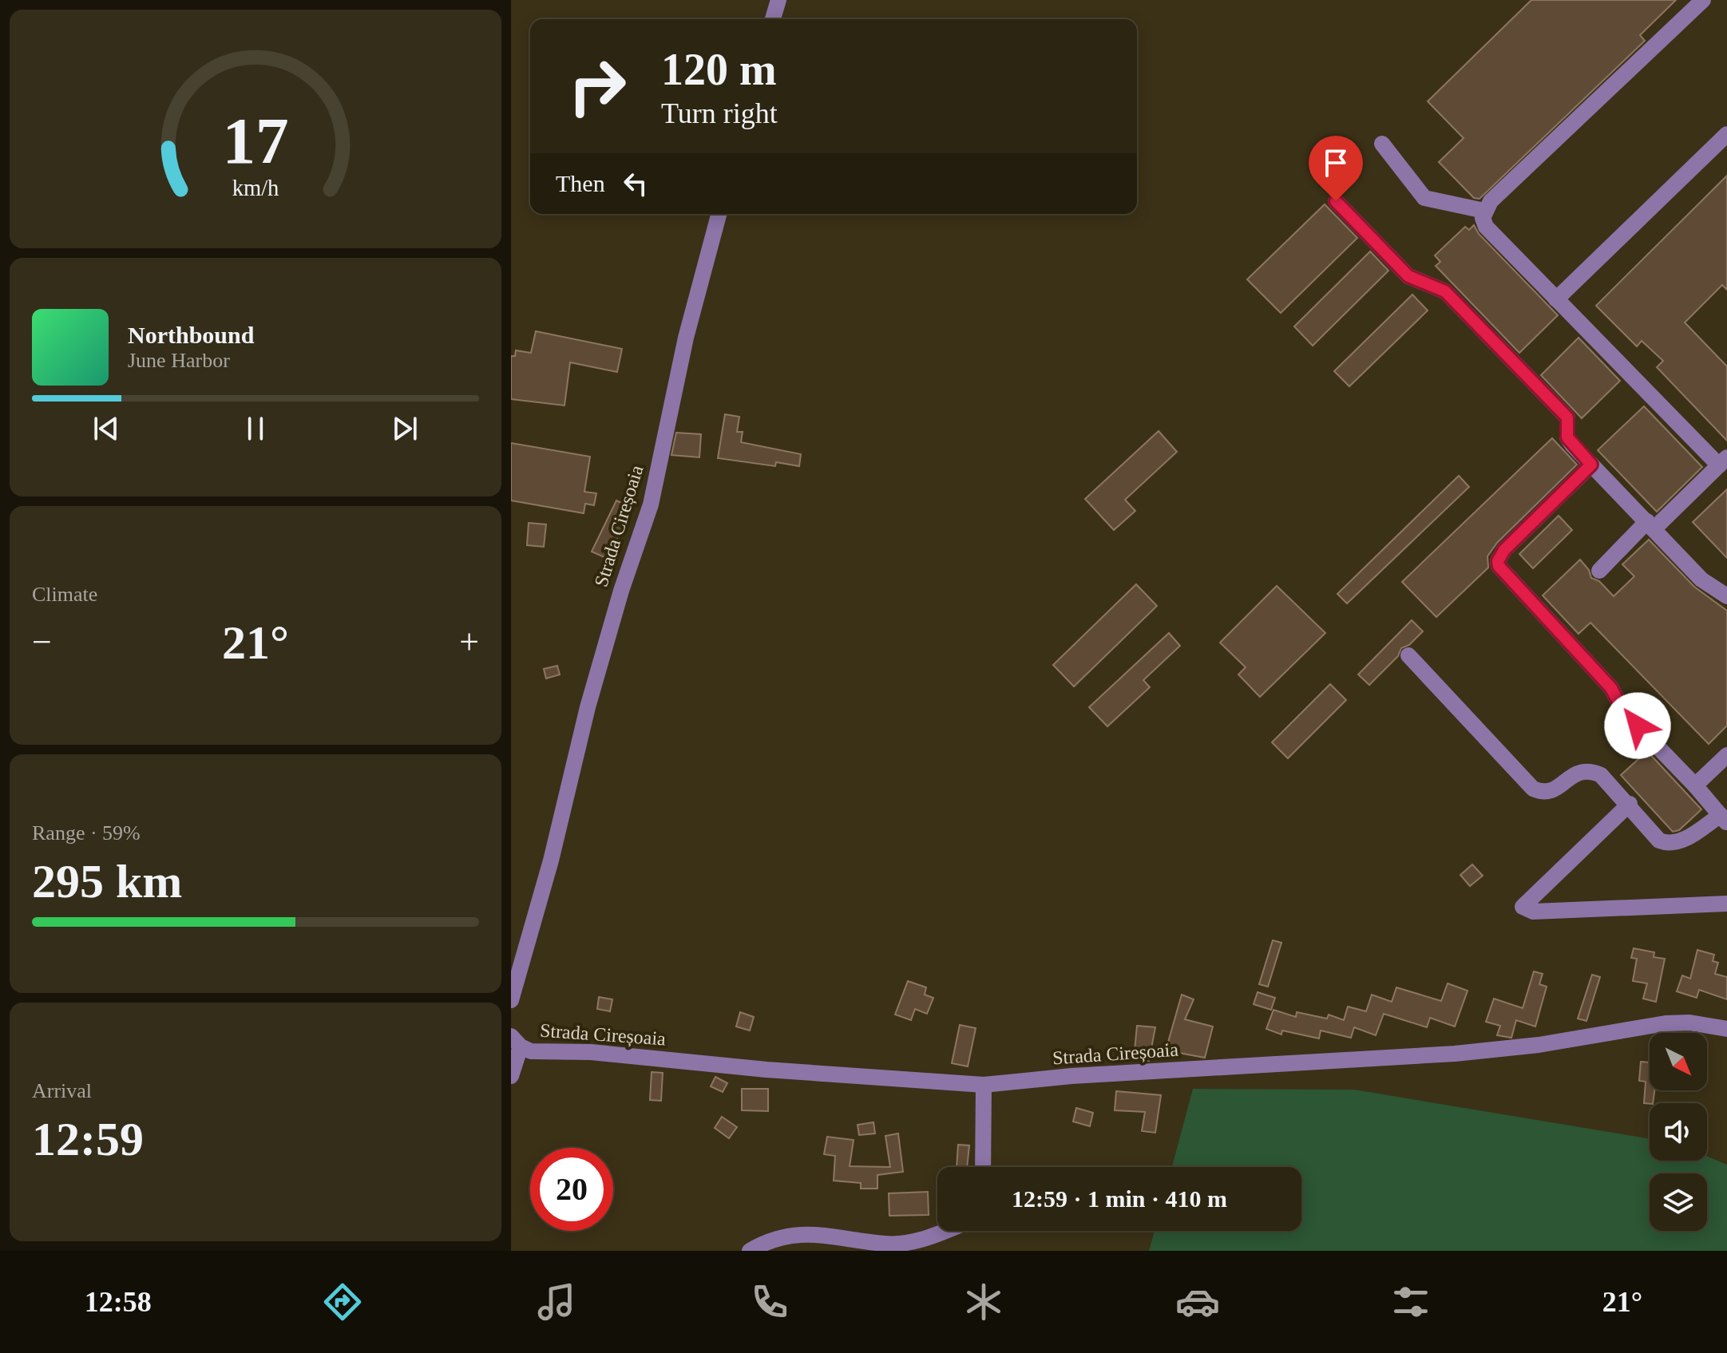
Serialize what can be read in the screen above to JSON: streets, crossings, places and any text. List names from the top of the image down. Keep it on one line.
{"streets":{"street":["Strada Cireșoaia"]},"north":"bottom right","page":{"turn":["120 m","Turn right"],"then":"Then","song":["Northbound","June Harbor"],"tile":["Climate",["Range · 59%","295 km"],["Arrival","12:59"]],"heat":["−","21°","+"],"limit":"20","trip":"12:59 · 1 min · 410 m","tabs":["12:58","21°"],"gauge":["17","km/h"]}}
